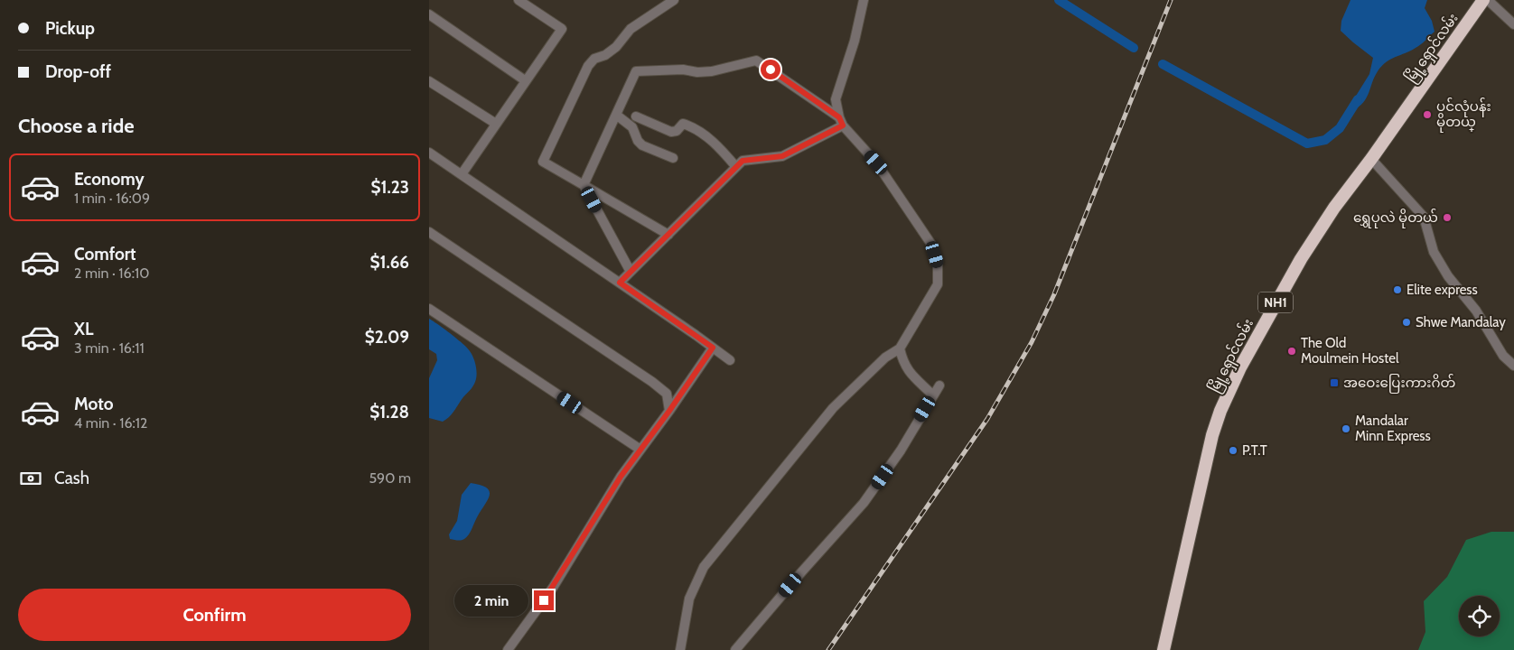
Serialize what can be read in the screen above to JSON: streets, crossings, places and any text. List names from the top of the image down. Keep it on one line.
{"streets":{"highway":["မြို့ရှောင်လမ်း","NH1"]},"places":{"other":["ပင်လုံပန်း မိုတယ္","ရွှေပုလဲ မိုတယ်","Elite express","Shwe Mandalay","The Old Moulmein Hostel","Mandalar Minn Express","P.T.T"],"transit":["အဝေးပြေးကားဂိတ်"]},"page":{"banner":["Pickup","Drop-off"],"heading":"Choose a ride","list":[{"name":"Economy","note":"1 min · 16:09","value":"$1.23"},{"name":"Comfort","note":"2 min · 16:10","value":"$1.66"},{"name":"XL","note":"3 min · 16:11","value":"$2.09"},{"name":"Moto","note":"4 min · 16:12","value":"$1.28"}],"pay":["Cash","590 m"],"buttons":"Confirm","bubble":"2 min"}}
